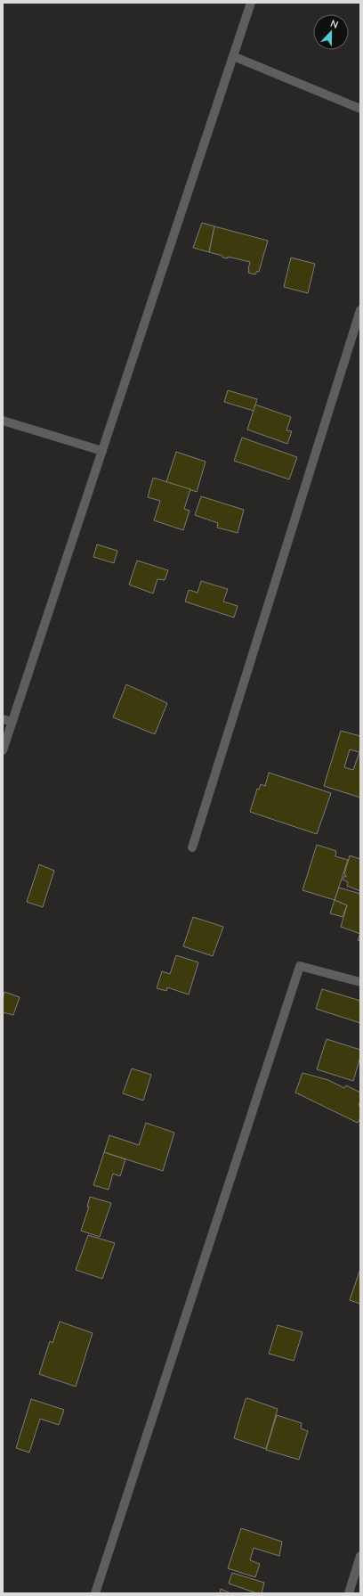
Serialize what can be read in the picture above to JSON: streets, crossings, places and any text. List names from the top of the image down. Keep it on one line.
{"north":"top"}
